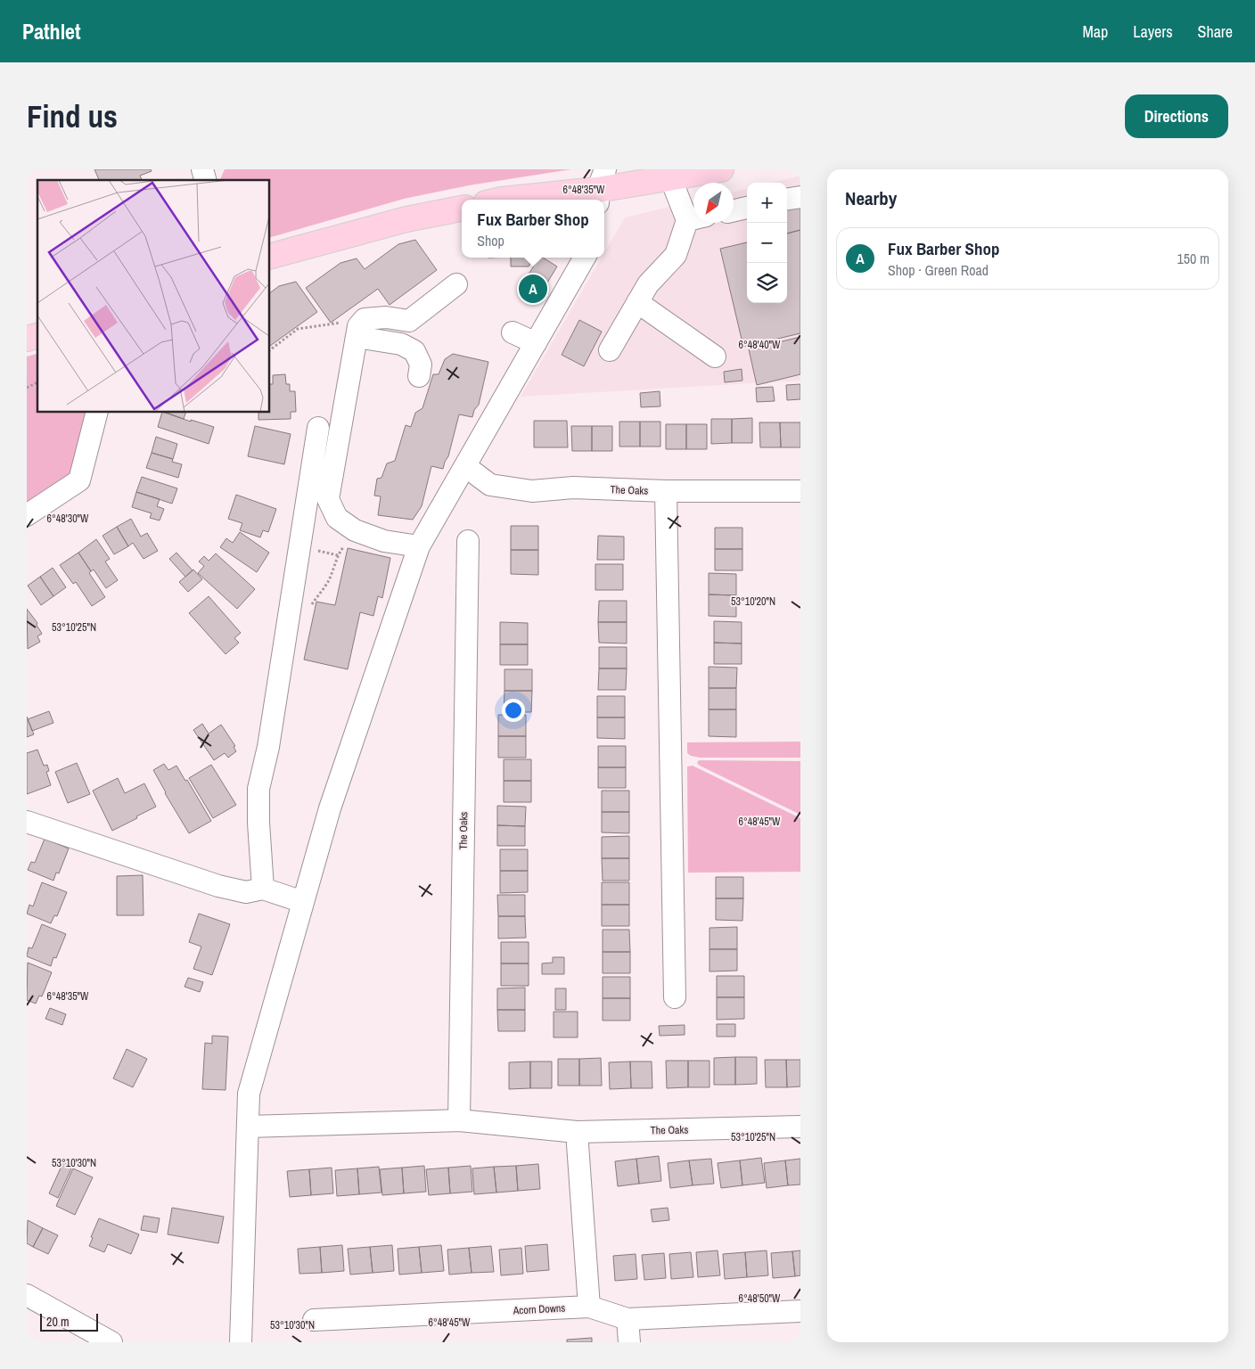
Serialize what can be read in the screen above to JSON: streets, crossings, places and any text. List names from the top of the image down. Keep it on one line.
{"streets":{"street":["The Oaks","Acorn Downs"]},"scale_bar":"20 m","north":"bottom left","page":{"header":"Pathlet","nav":["Map","Layers","Share"],"buttons":"Directions","title":"Find us","heading":"Nearby","map_buttons":["+","−"],"popup":["Fux Barber Shop","Shop"],"list":[{"mark":"A","name":"Fux Barber Shop","note":"Shop · Green Road","value":"150 m"}],"pins":"A","scale":"20 m"},"coordinates":["6°48'35\"W","6°48'40\"W","6°48'30\"W","53°10'20\"N","53°10'25\"N","6°48'45\"W","53°10'30\"N","6°48'50\"W"]}
